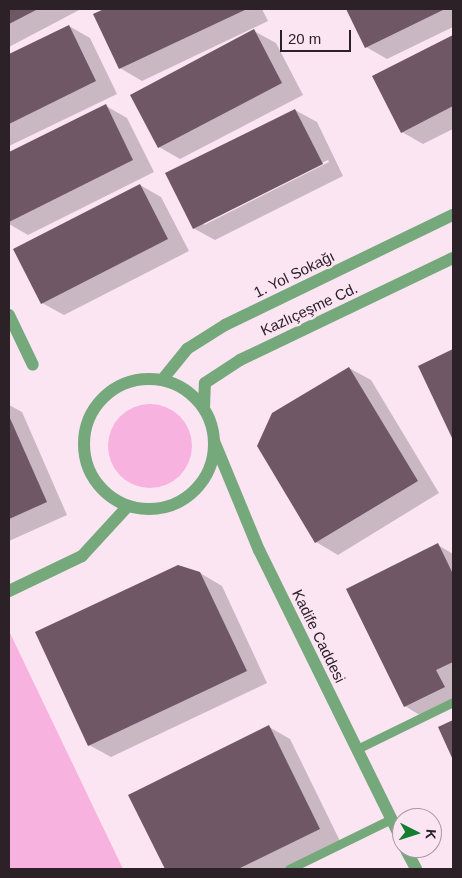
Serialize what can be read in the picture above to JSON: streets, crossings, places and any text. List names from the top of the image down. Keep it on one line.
{"streets":{"street":["1. Yol Sokağı","Kazlıçeşme Cd.","Kadife Caddesi"]},"crossings":[["1. Yol Sokağı","Kazlıçeşme Cd."],["1. Yol Sokağı","Kadife Caddesi"],["Kazlıçeşme Cd.","Kadife Caddesi"]],"scale_bar":"20 m","north":"right"}
